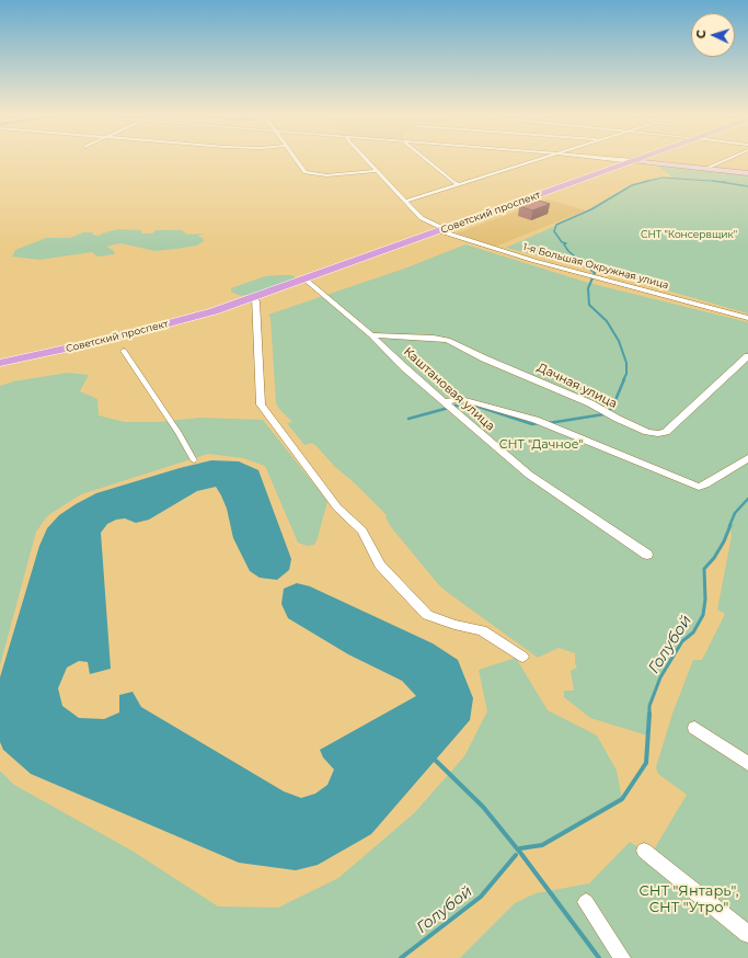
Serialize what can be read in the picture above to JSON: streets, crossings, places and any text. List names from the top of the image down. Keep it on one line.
{"streets":{"main road":["Советский проспект"],"street":["1-я Большая Окружная улица","Дачная улица","Каштановая улица"]},"crossings":[["Советский проспект","1-я Большая Окружная улица"],["Советский проспект","Каштановая улица"],["Дачная улица","Каштановая улица"]],"water":["Голубой"],"parks":["СНТ \"Консервщик\"","СНТ \"Дачное\"","СНТ \"Янтарь\", СНТ \"Утро\""],"north":"left"}
